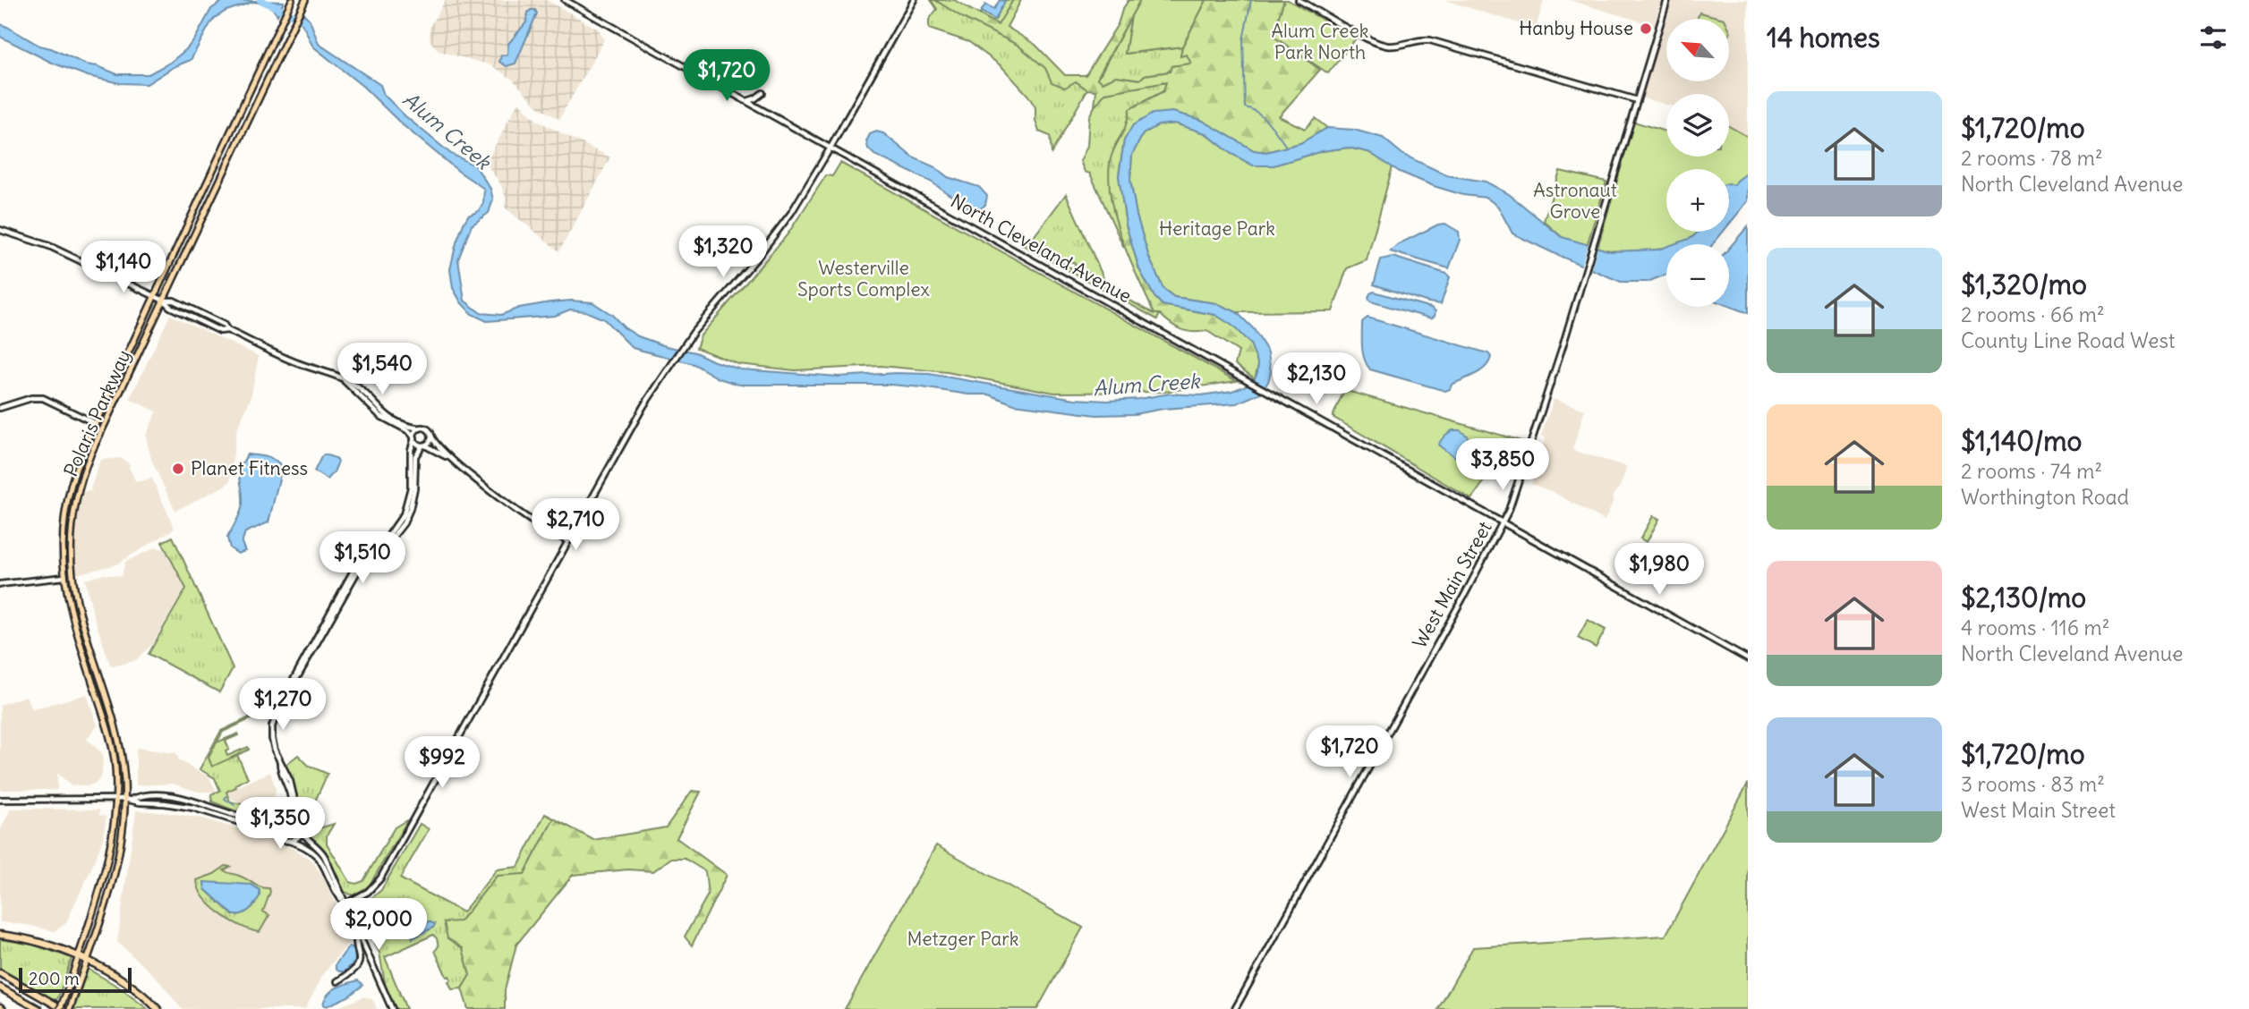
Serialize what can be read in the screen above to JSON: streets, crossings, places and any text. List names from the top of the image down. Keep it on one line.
{"streets":{"main road":["North Cleveland Avenue","Polaris Parkway","West Main Street"]},"crossings":[["North Cleveland Avenue","West Main Street"]],"water":["Alum Creek"],"parks":["Alum Creek Park North","Astronaut Grove","Heritage Park","Westerville Sports Complex","Metzger Park"],"places":["Hanby House","Planet Fitness"],"scale_bar":"200 m","north":"top left","page":{"heading":"14 homes","map_buttons":["+","−"],"price":["$1,720","$1,320","$1,140","$1,540","$2,130","$3,850","$2,710","$1,510","$1,980","$1,270","$1,720","$992","$1,350","$2,000"],"list":[{"name":"$1,720/mo","note":"2 rooms · 78 m² · North Cleveland Avenue"},{"name":"$1,320/mo","note":"2 rooms · 66 m² · County Line Road West"},{"name":"$1,140/mo","note":"2 rooms · 74 m² · Worthington Road"},{"name":"$2,130/mo","note":"4 rooms · 116 m² · North Cleveland Avenue"},{"name":"$1,720/mo","note":"3 rooms · 83 m² · West Main Street"}],"scale":"200 m"}}
